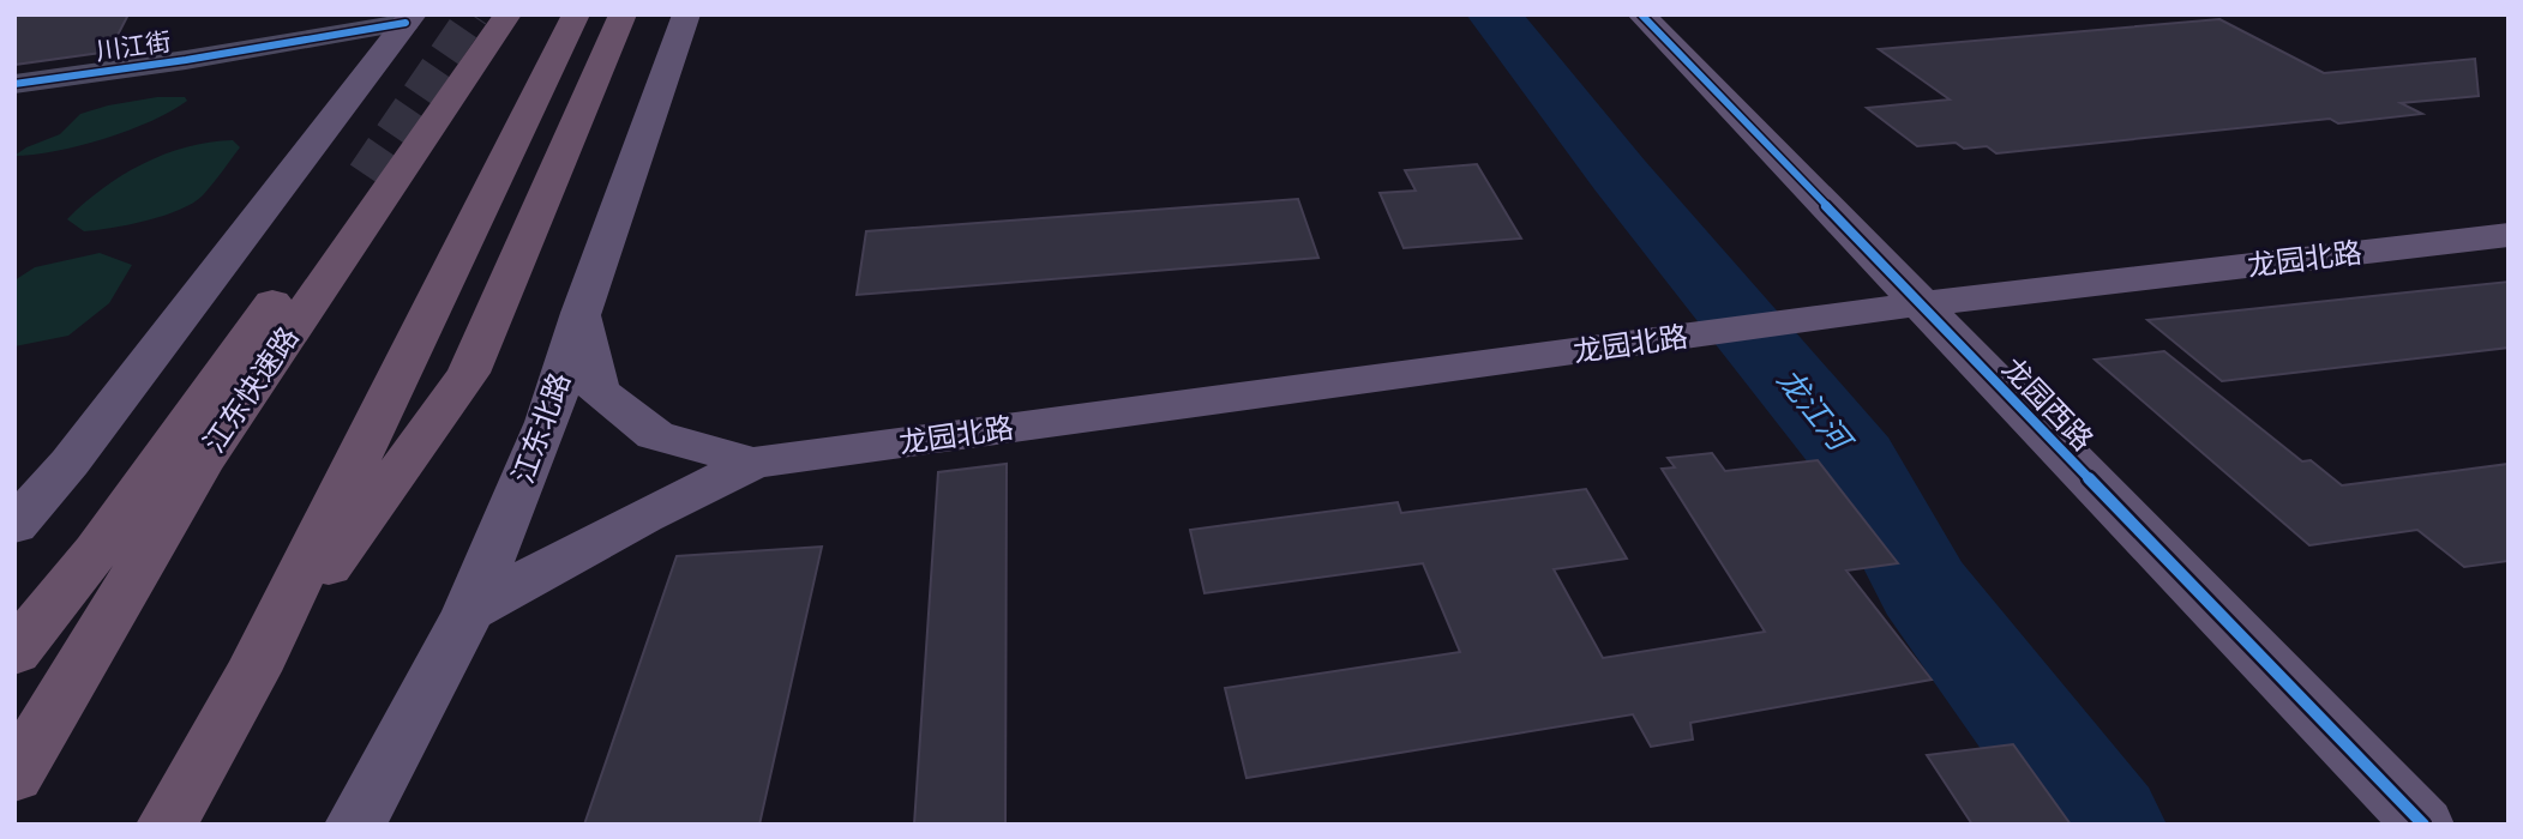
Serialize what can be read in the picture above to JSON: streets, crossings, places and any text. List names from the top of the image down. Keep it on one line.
{"streets":{"highway":["江东快速路"],"main road":["龙园北路","龙园西路","江东北路"],"street":["川江街"]},"crossings":[["龙园北路","龙园西路"]],"water":["龙江河"]}
